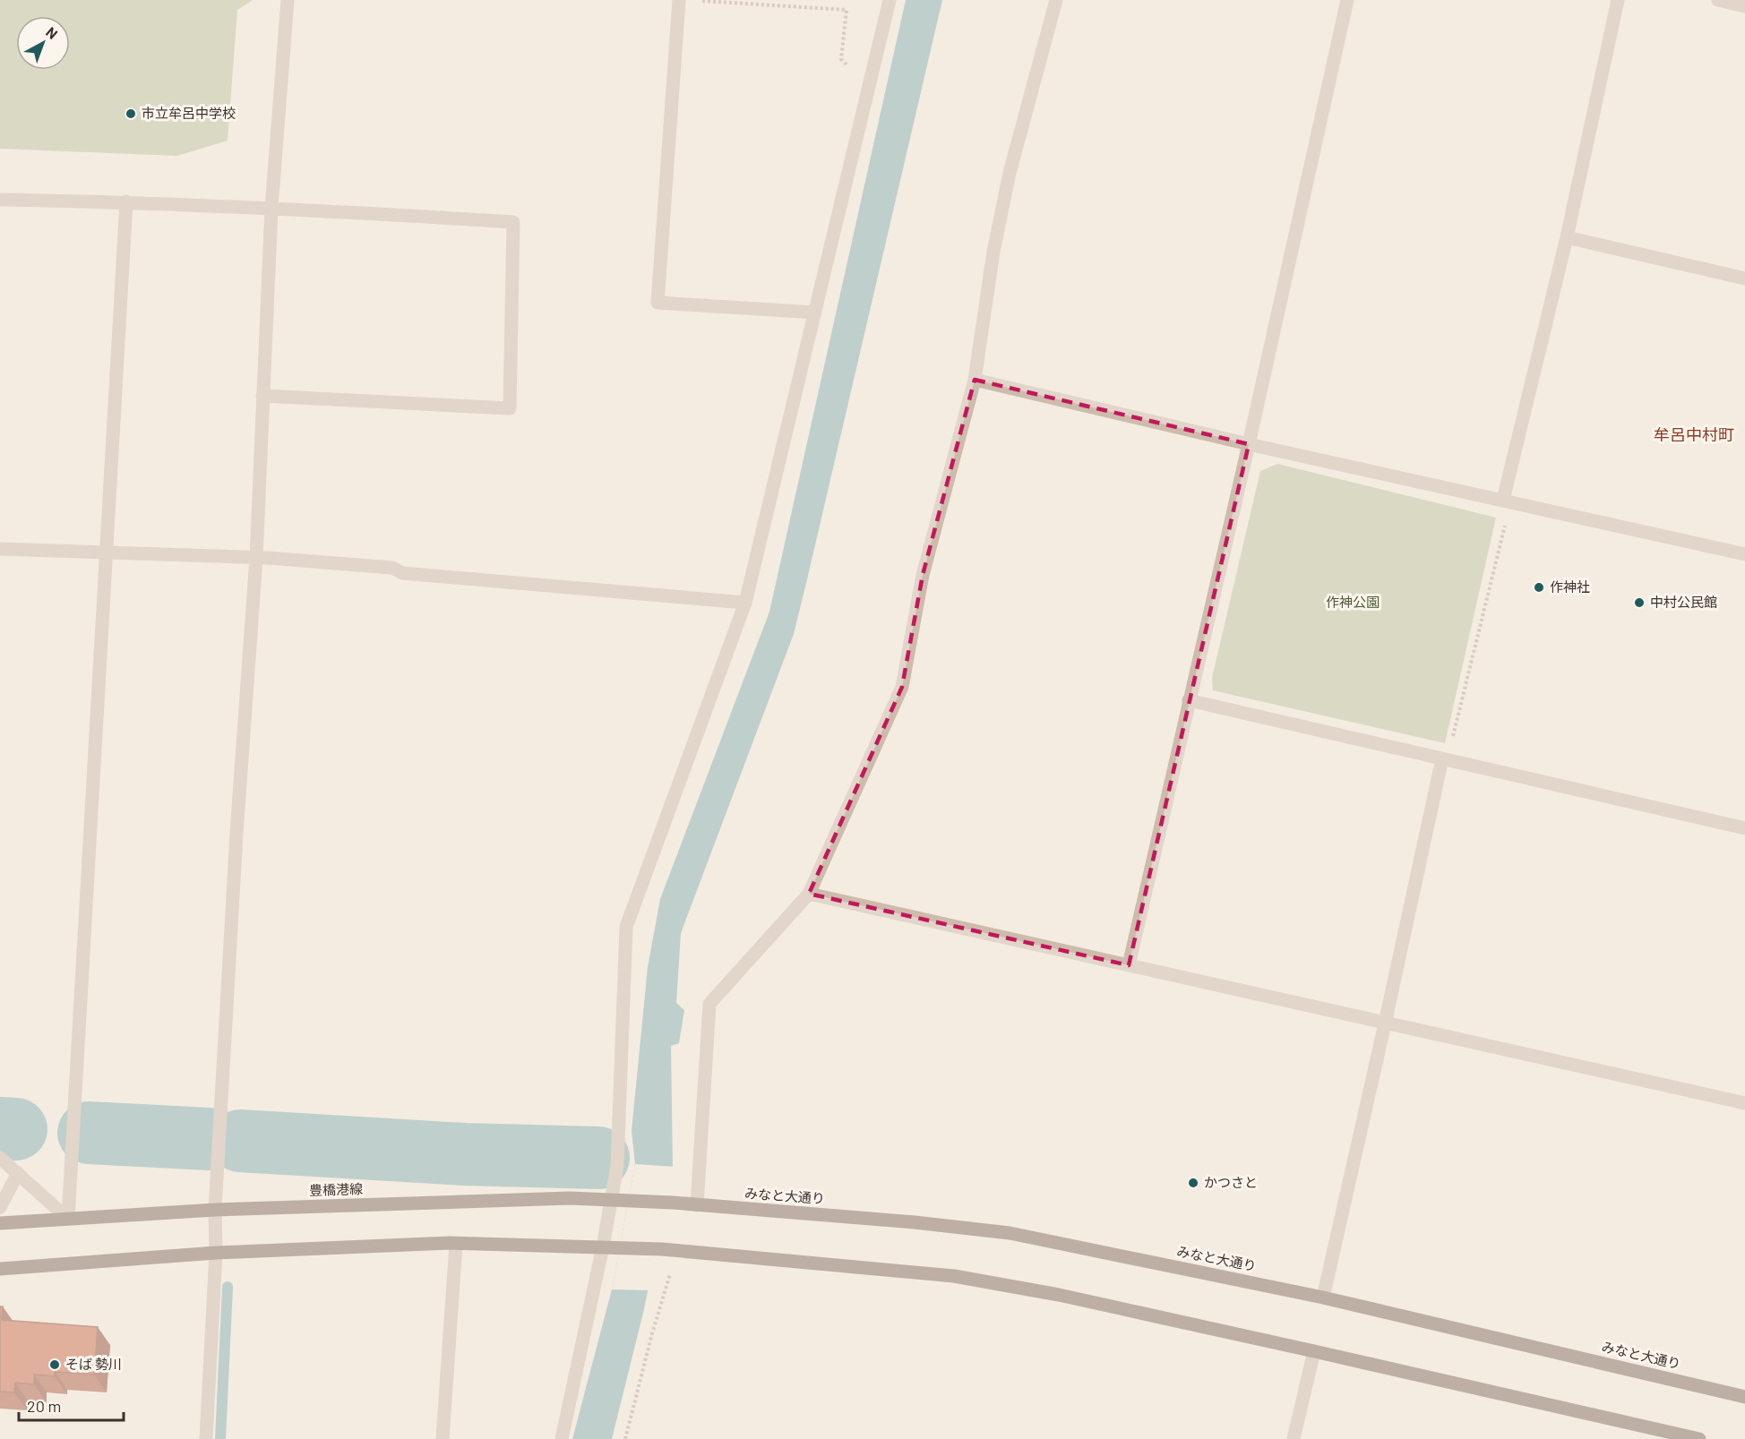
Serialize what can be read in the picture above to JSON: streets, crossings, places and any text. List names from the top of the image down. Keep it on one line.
{"streets":{"main road":["豊橋港線","みなと大通り"]},"crossings":[["豊橋港線","みなと大通り"]],"districts":["牟呂中村町"],"parks":["作神公園"],"places":["市立牟呂中学校","作神社","中村公民館","かつさと","そば 勢川"],"scale_bar":"20 m","north":"top right"}
